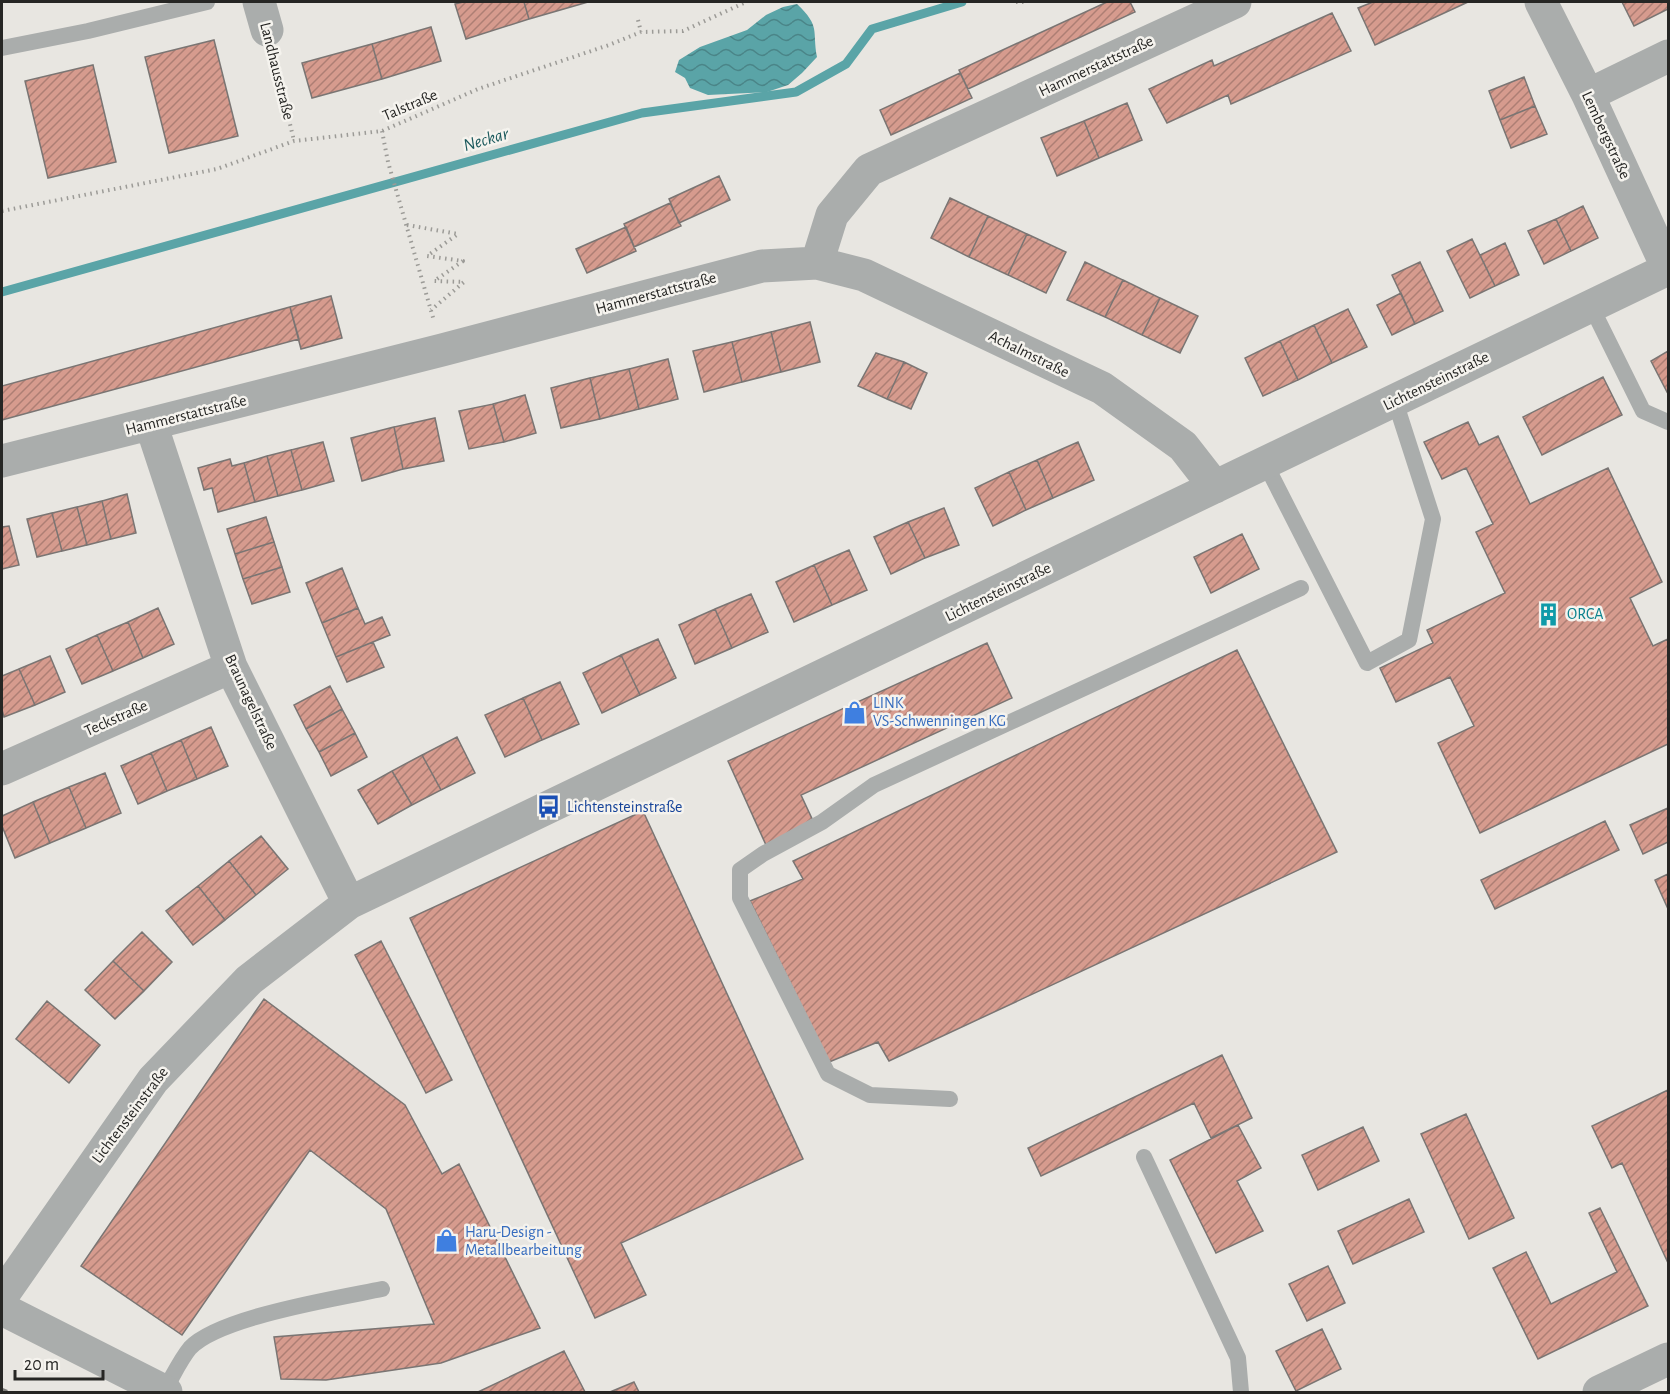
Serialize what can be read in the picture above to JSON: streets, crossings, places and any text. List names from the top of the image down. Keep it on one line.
{"streets":{"street":["Hammerstattstraße","Lembergstraße","Achalmstraße","Lichtensteinstraße","Braunagelstraße","Teckstraße"],"path":["Landhausstraße","Talstraße"]},"crossings":[["Hammerstattstraße","Achalmstraße"],["Hammerstattstraße","Braunagelstraße"],["Landhausstraße","Talstraße"],["Lembergstraße","Lichtensteinstraße"],["Achalmstraße","Lichtensteinstraße"],["Lichtensteinstraße","Braunagelstraße"],["Braunagelstraße","Teckstraße"]],"water":["Neckar"],"places":{"building":["ORCA"],"shop":["LINK VS-Schwenningen KG","Haru-Design - Metallbearbeitung"],"bus stop":["Lichtensteinstraße"]},"scale_bar":"20 m"}
